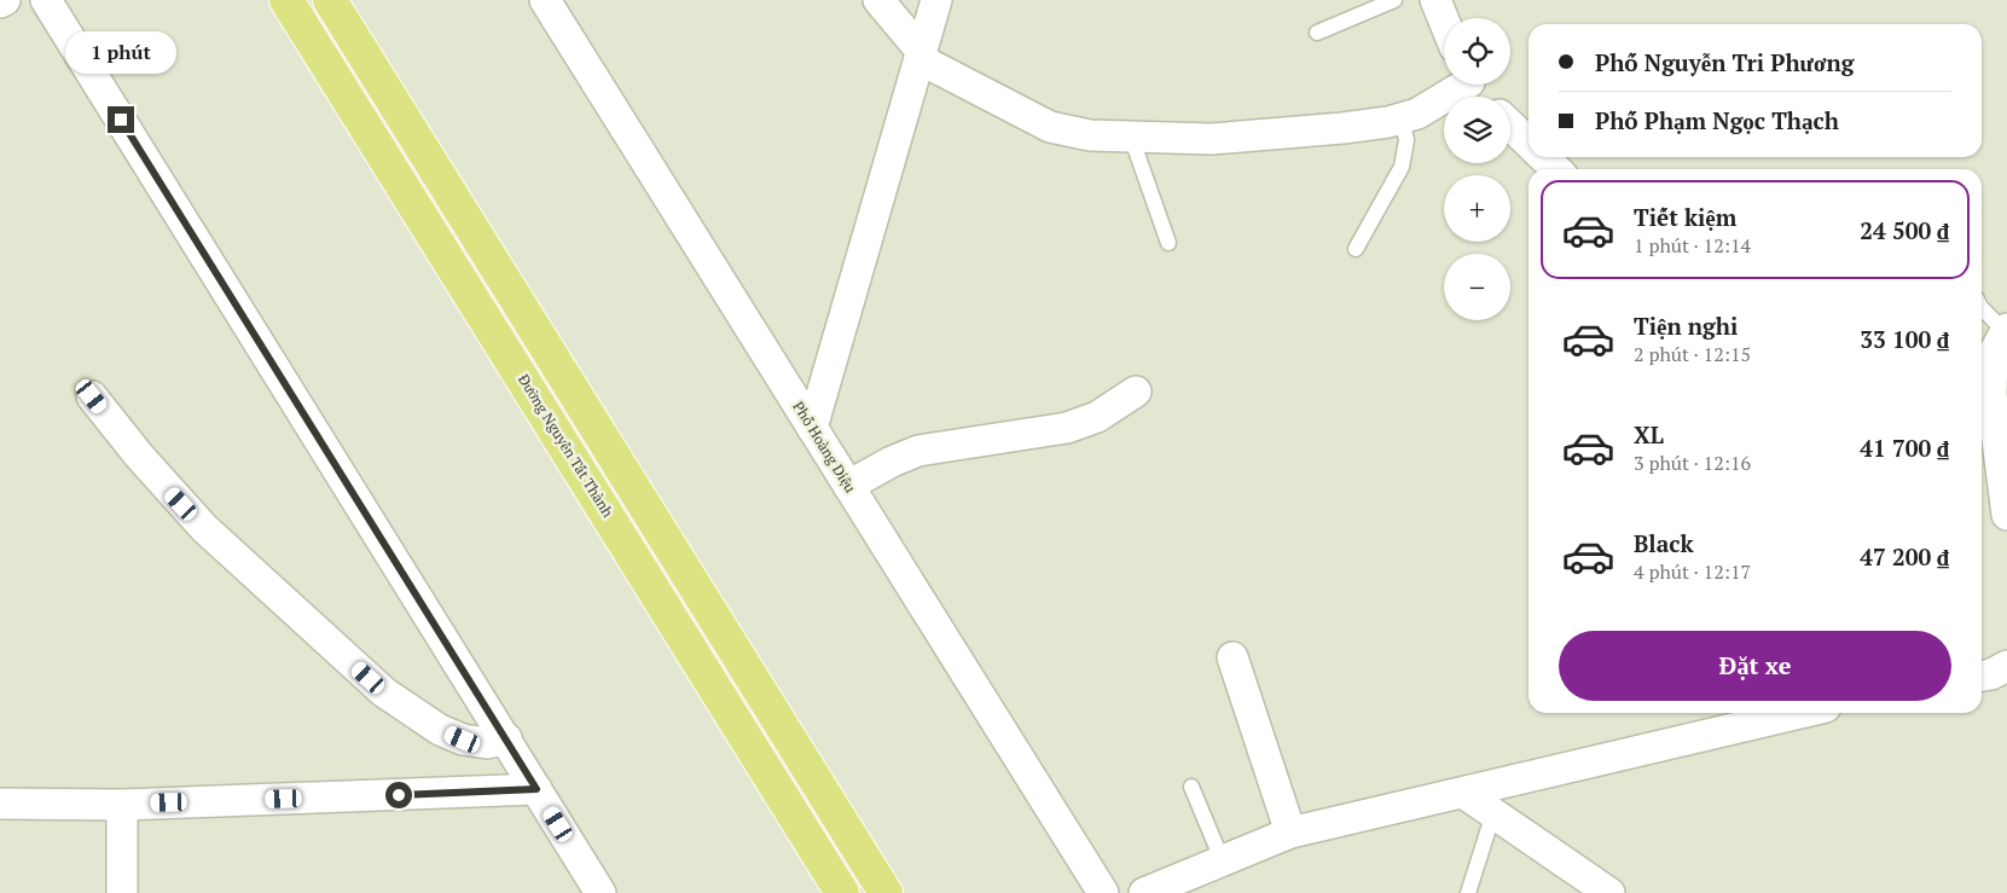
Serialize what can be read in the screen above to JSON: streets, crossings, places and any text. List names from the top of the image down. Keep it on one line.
{"streets":{"highway":["Đường Nguyễn Tất Thành"],"street":["Phố Hoàng Diệu"]},"page":{"map_buttons":["+","−"],"banner":["Phố Nguyễn Tri Phương","Phố Phạm Ngọc Thạch"],"bubble":"1 phút","list":[{"name":"Tiết kiệm","note":"1 phút · 12:14","value":"24 500 ₫"},{"name":"Tiện nghi","note":"2 phút · 12:15","value":"33 100 ₫"},{"name":"XL","note":"3 phút · 12:16","value":"41 700 ₫"},{"name":"Black","note":"4 phút · 12:17","value":"47 200 ₫"}],"buttons":"Đặt xe"}}
